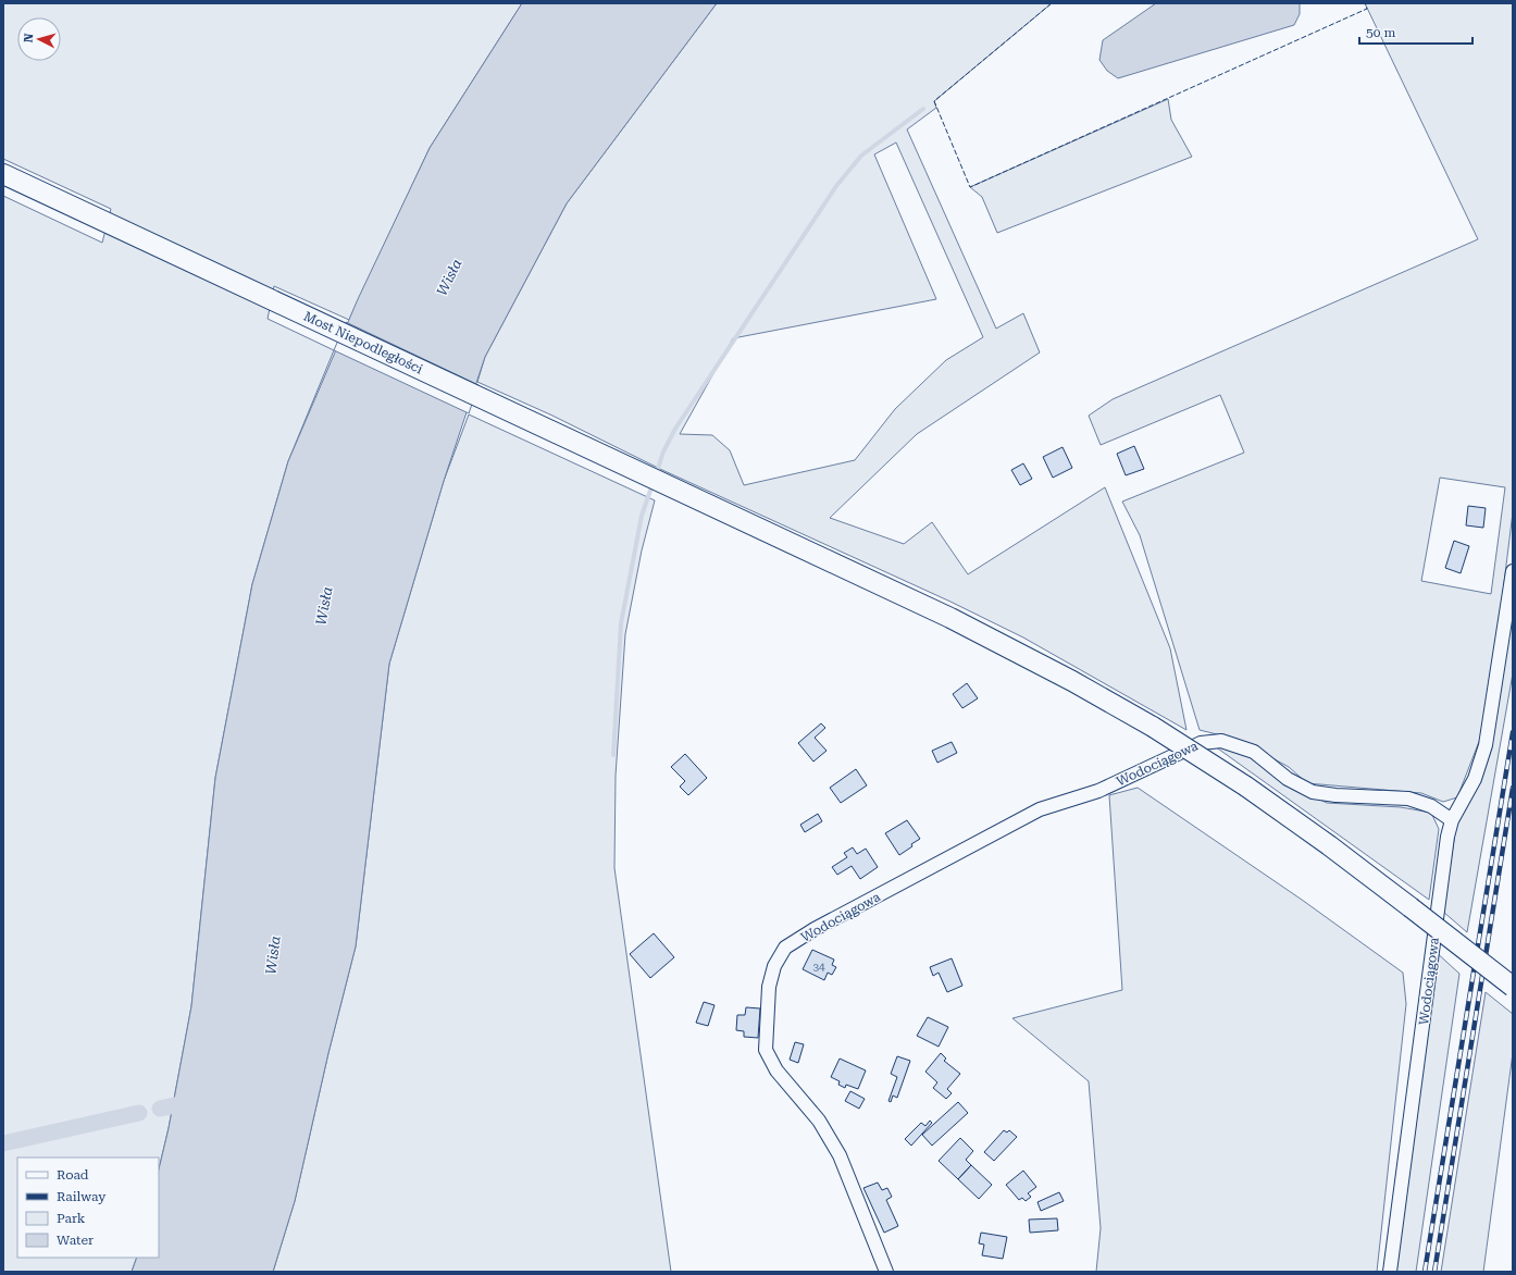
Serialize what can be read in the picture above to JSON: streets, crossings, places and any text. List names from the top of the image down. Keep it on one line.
{"streets":{"main road":["Most Niepodległości"],"street":["Wodociągowa"]},"water":["Wisła"],"house_numbers":["34"],"legend":["Road","Railway","Park","Water"],"scale_bar":"50 m","north":"left"}
